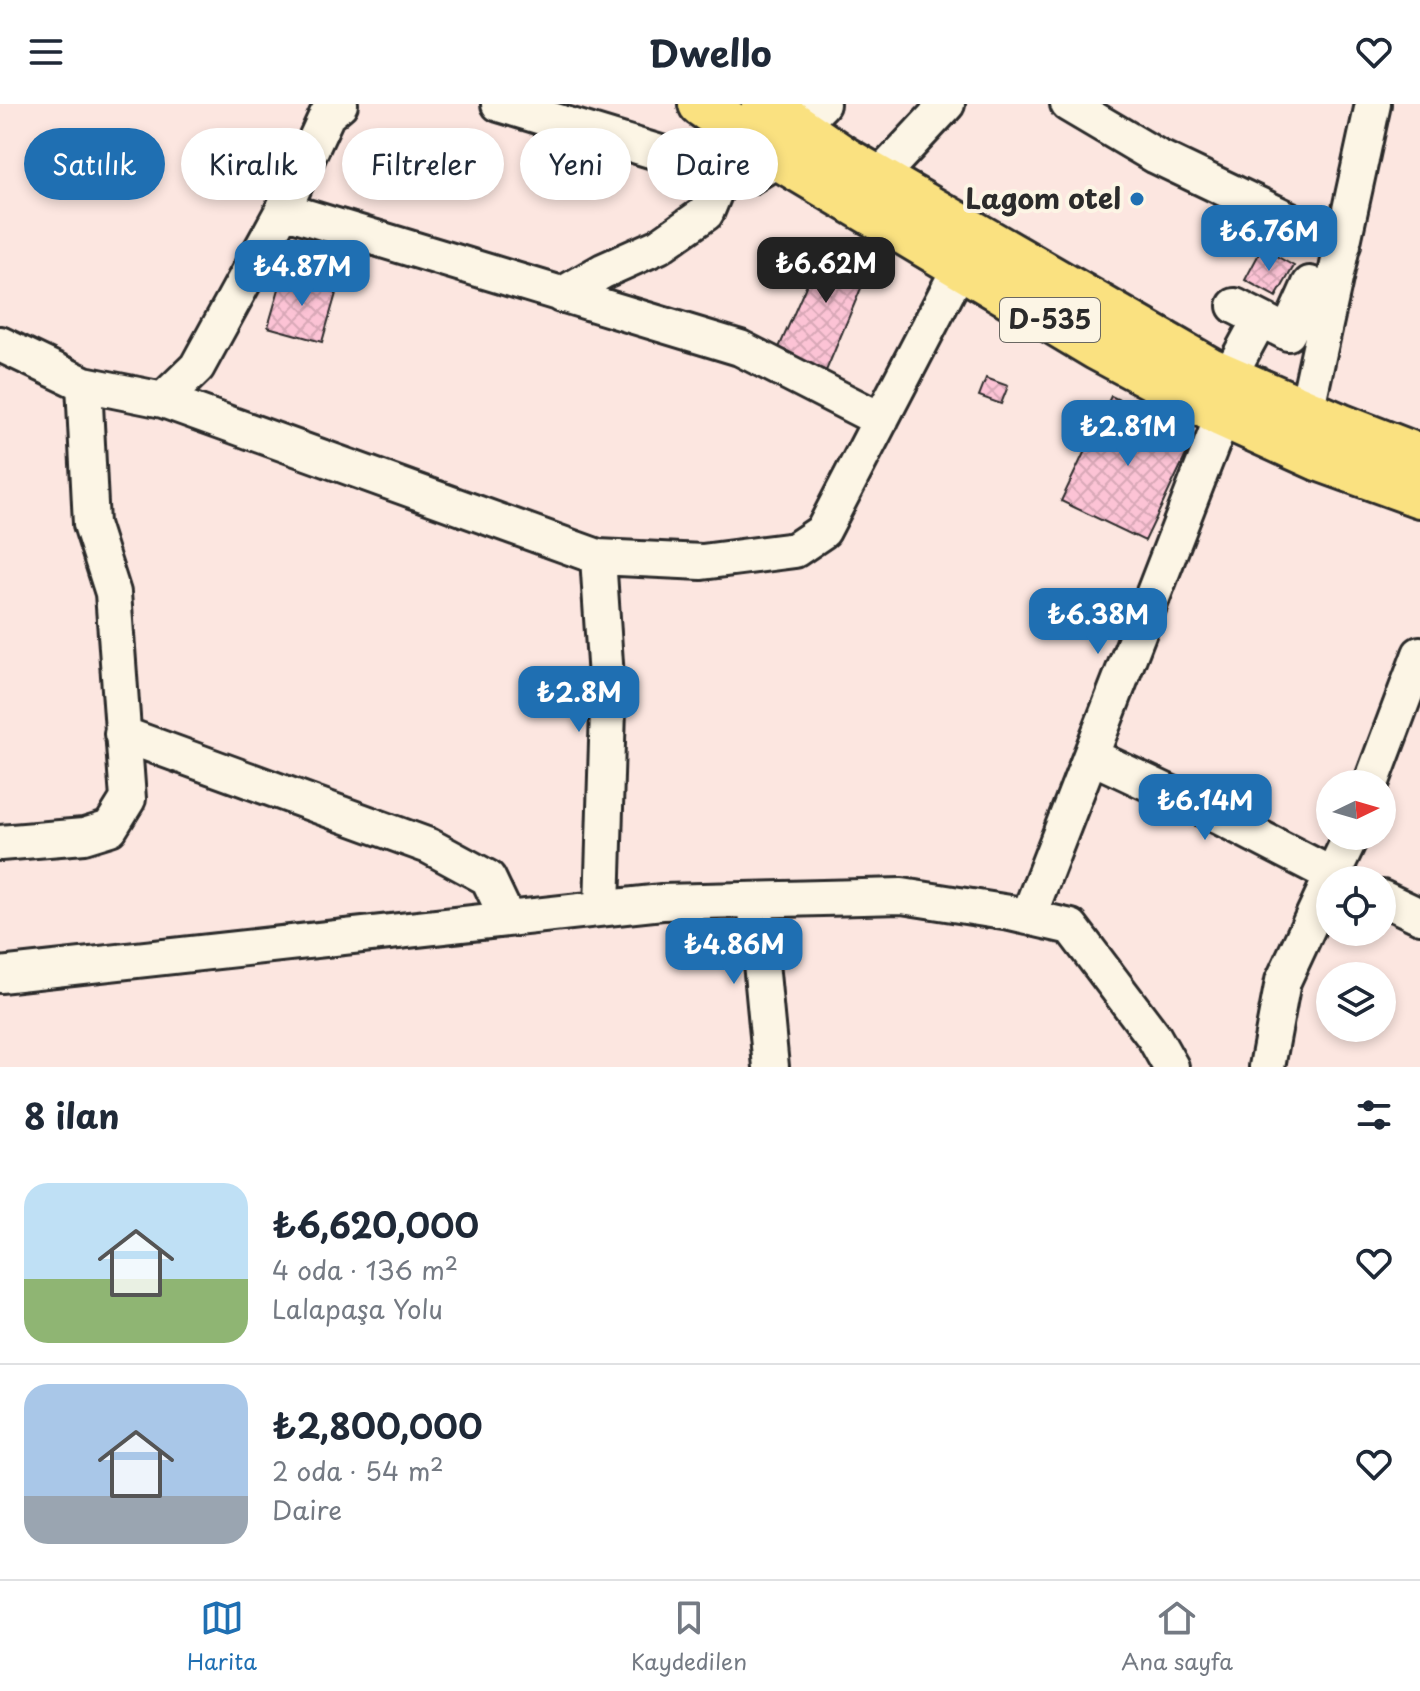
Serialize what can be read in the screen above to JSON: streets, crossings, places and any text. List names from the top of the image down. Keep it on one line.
{"streets":{"main road":["D-535"]},"places":["Lagom otel"],"north":"right","page":{"header":"Dwello","chip":["Satılık","Kiralık","Filtreler","Yeni","Daire"],"price":["₺6.76M","₺6.62M","₺4.87M","₺2.81M","₺6.38M","₺2.8M","₺6.14M","₺4.86M"],"heading":"8 ilan","list":[{"name":"₺6,620,000","note":"4 oda · 136 m² · Lalapaşa Yolu"},{"name":"₺2,800,000","note":"2 oda · 54 m² · Daire"}],"tabs":["Harita","Kaydedilen","Ana sayfa"]}}
